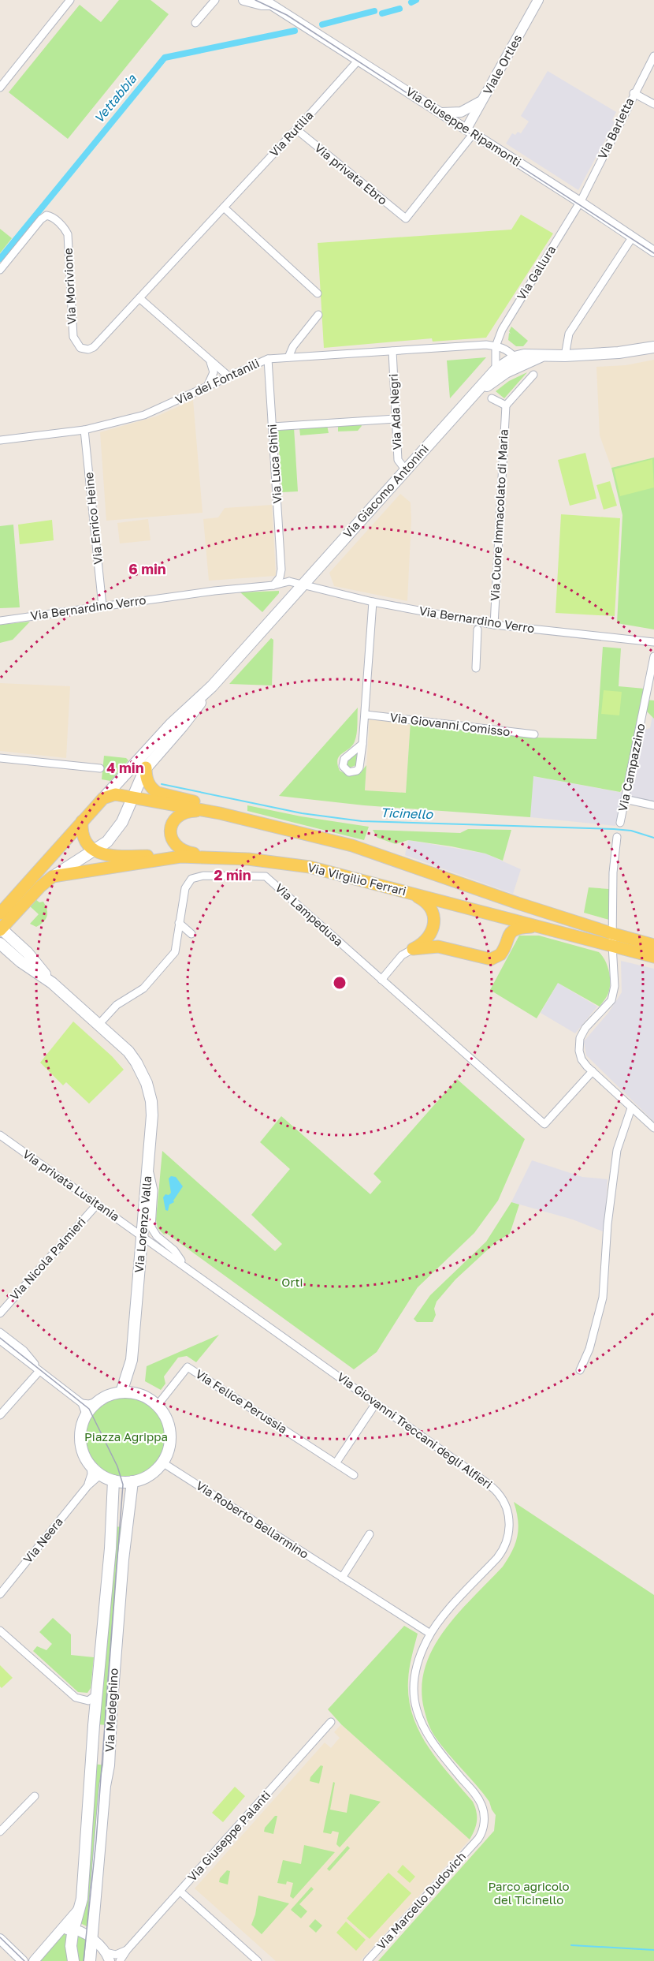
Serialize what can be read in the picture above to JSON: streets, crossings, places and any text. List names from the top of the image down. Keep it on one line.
{"streets":{"main road":["Via Giacomo Antonini","Via Virgilio Ferrari","Via Lorenzo Valla","Via Medeghino"],"street":["Viale Ortles","Via Giuseppe Ripamonti","Via Barletta","Via Rutilia","Via privata Ebro","Via Gallura","Via Morivione","Via dei Fontanili","Via Ada Negri","Via Luca Ghini","Via Cuore Immacolato di Maria","Via Enrico Heine","Via Bernardino Verro","Via Giovanni Comisso","Via Campazzino","Via Lampedusa","Via privata Lusitania","Via Nicola Palmieri","Via Felice Perussia","Via Giovanni Treccani degli Alfieri","Via Roberto Bellarmino","Via Neera","Via Giuseppe Palanti","Via Marcello Dudovich"]},"crossings":[["Viale Ortles","Via Giuseppe Ripamonti"],["Viale Ortles","Via privata Ebro"],["Via Giuseppe Ripamonti","Via Barletta"],["Via Giuseppe Ripamonti","Via Rutilia"],["Via Giuseppe Ripamonti","Via privata Ebro"],["Via Giuseppe Ripamonti","Via Gallura"],["Via Barletta","Via Gallura"],["Via Rutilia","Via privata Ebro"],["Via Rutilia","Via Morivione"],["Via Gallura","Via dei Fontanili"],["Via dei Fontanili","Via Ada Negri"],["Via dei Fontanili","Via Luca Ghini"],["Via dei Fontanili","Via Enrico Heine"],["Via Ada Negri","Via Giacomo Antonini"],["Via Giacomo Antonini","Via Bernardino Verro"],["Via Giacomo Antonini","Via Virgilio Ferrari"],["Via Cuore Immacolato di Maria","Via Bernardino Verro"],["Via Enrico Heine","Via Bernardino Verro"],["Via Lampedusa","Via Lorenzo Valla"],["Via privata Lusitania","Via Lorenzo Valla"],["Via privata Lusitania","Via Nicola Palmieri"],["Via privata Lusitania","Via Giovanni Treccani degli Alfieri"],["Via Lorenzo Valla","Via Felice Perussia"],["Via Lorenzo Valla","Via Giovanni Treccani degli Alfieri"],["Via Lorenzo Valla","Via Roberto Bellarmino"],["Via Lorenzo Valla","Via Neera"],["Via Lorenzo Valla","Via Medeghino"],["Via Felice Perussia","Via Roberto Bellarmino"],["Via Felice Perussia","Via Neera"],["Via Felice Perussia","Via Medeghino"],["Via Giovanni Treccani degli Alfieri","Via Roberto Bellarmino"],["Via Giovanni Treccani degli Alfieri","Via Marcello Dudovich"],["Via Roberto Bellarmino","Via Neera"],["Via Roberto Bellarmino","Via Medeghino"],["Via Neera","Via Medeghino"]],"water":["Vettabbia","Ticinello"],"parks":["Orti","Piazza Agrippa","Parco agricolo del Ticinello"],"rings":["6 min","4 min","2 min"]}
